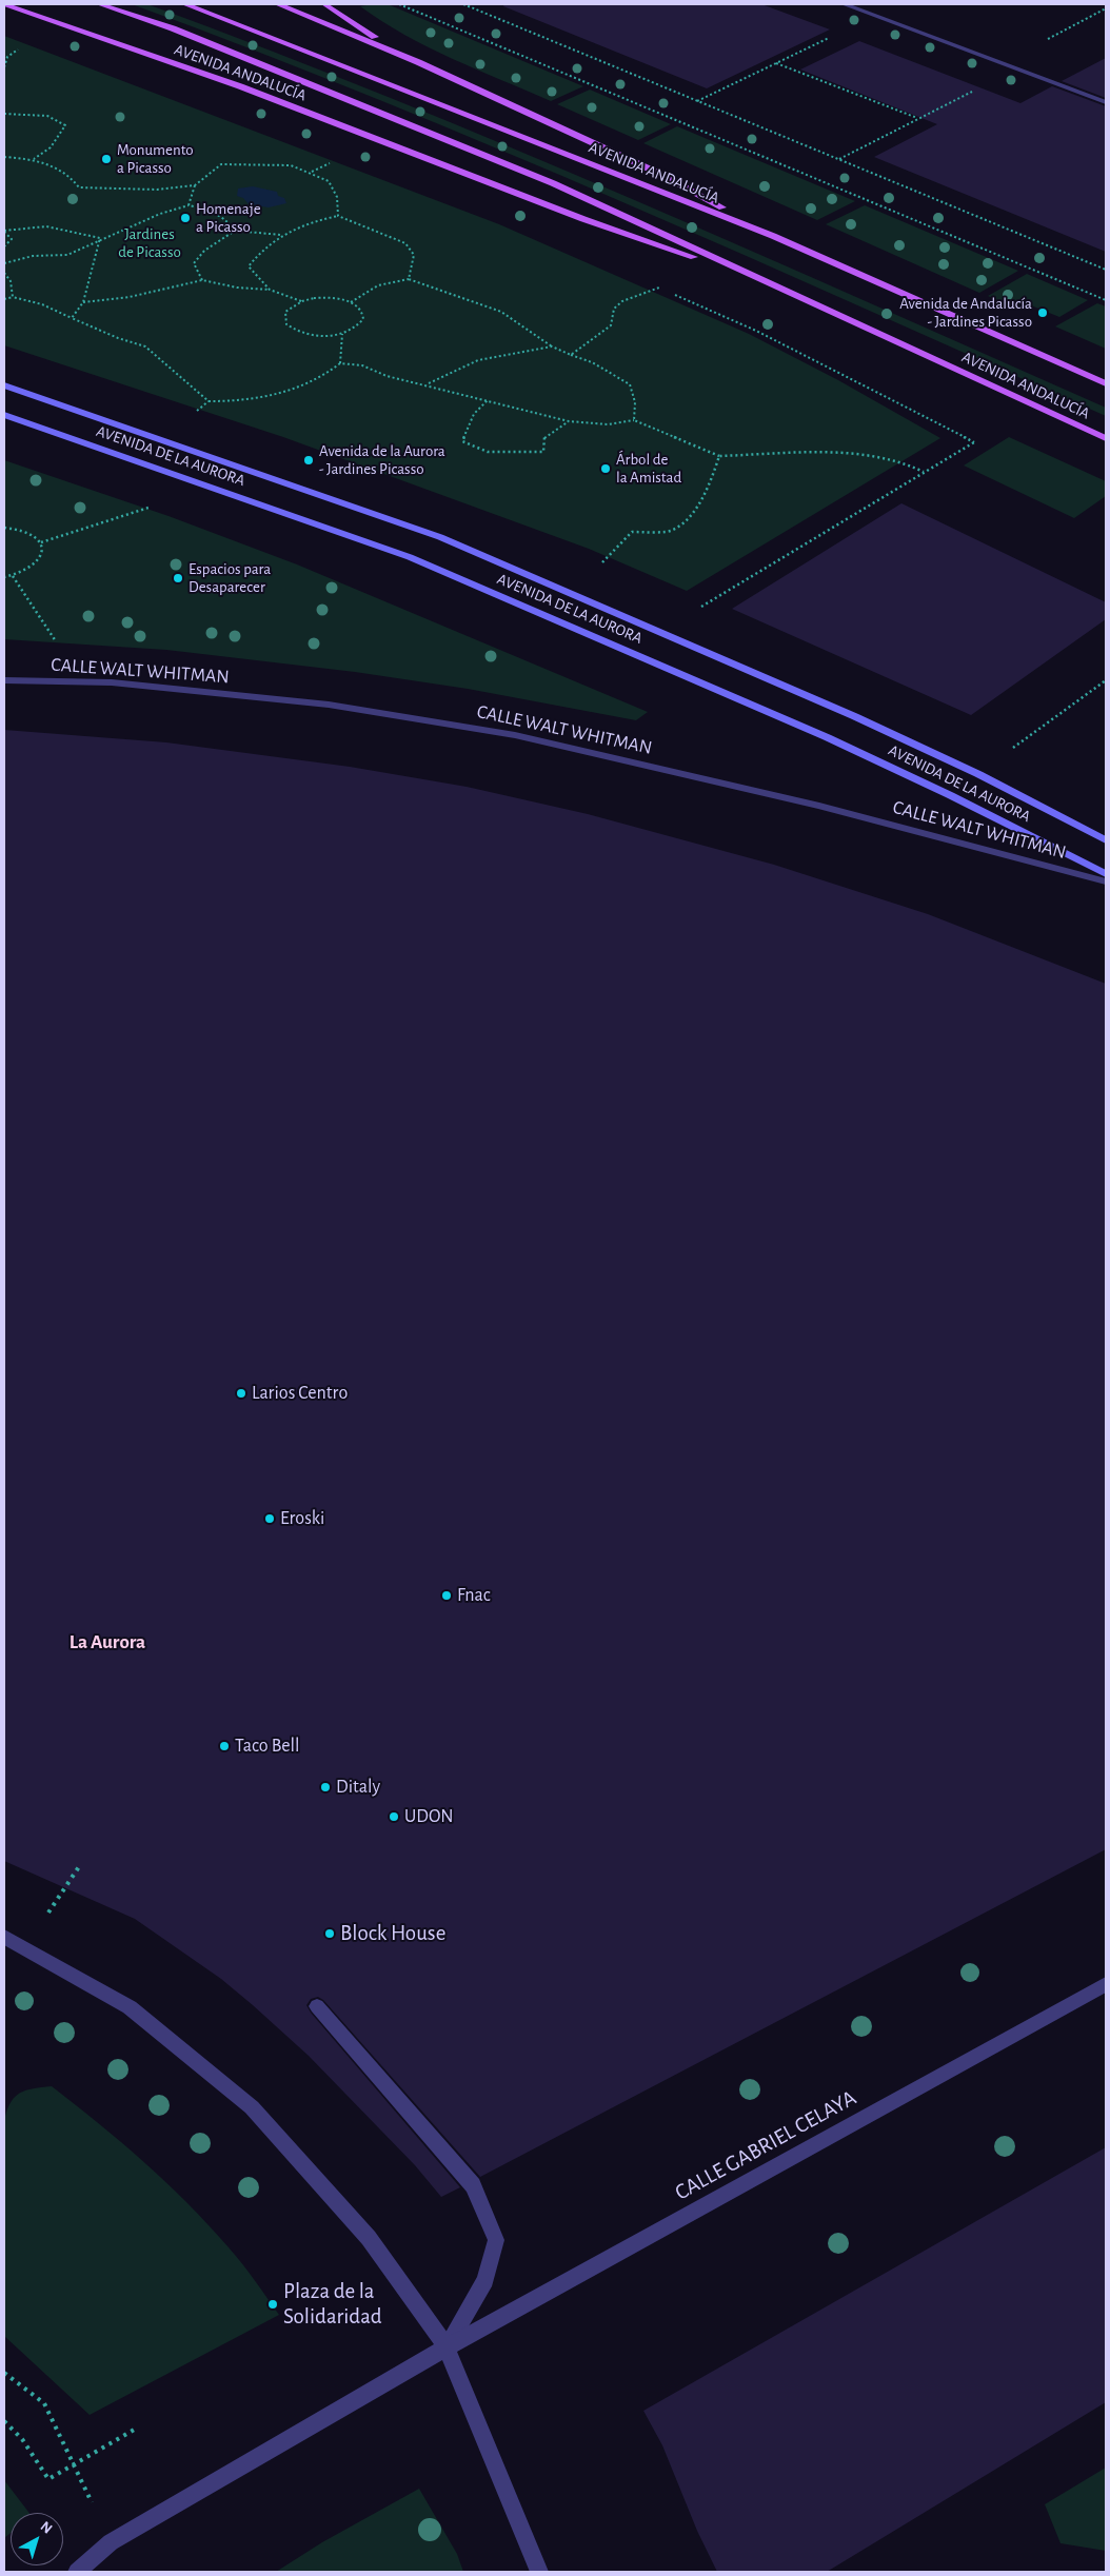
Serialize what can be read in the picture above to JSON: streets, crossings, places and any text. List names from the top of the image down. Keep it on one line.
{"streets":{"main road":["AVENIDA ANDALUCÍA","AVENIDA DE LA AURORA"],"street":["CALLE WALT WHITMAN","CALLE GABRIEL CELAYA"]},"districts":["La Aurora"],"parks":["Jardines de Picasso"],"places":["Monumento a Picasso","Homenaje a Picasso","Avenida de Andalucía - Jardines Picasso","Avenida de la Aurora - Jardines Picasso","Árbol de la Amistad","Espacios para Desaparecer","Larios Centro","Eroski","Fnac","Taco Bell","Ditaly","UDON","Block House","Plaza de la Solidaridad"],"north":"top right"}
